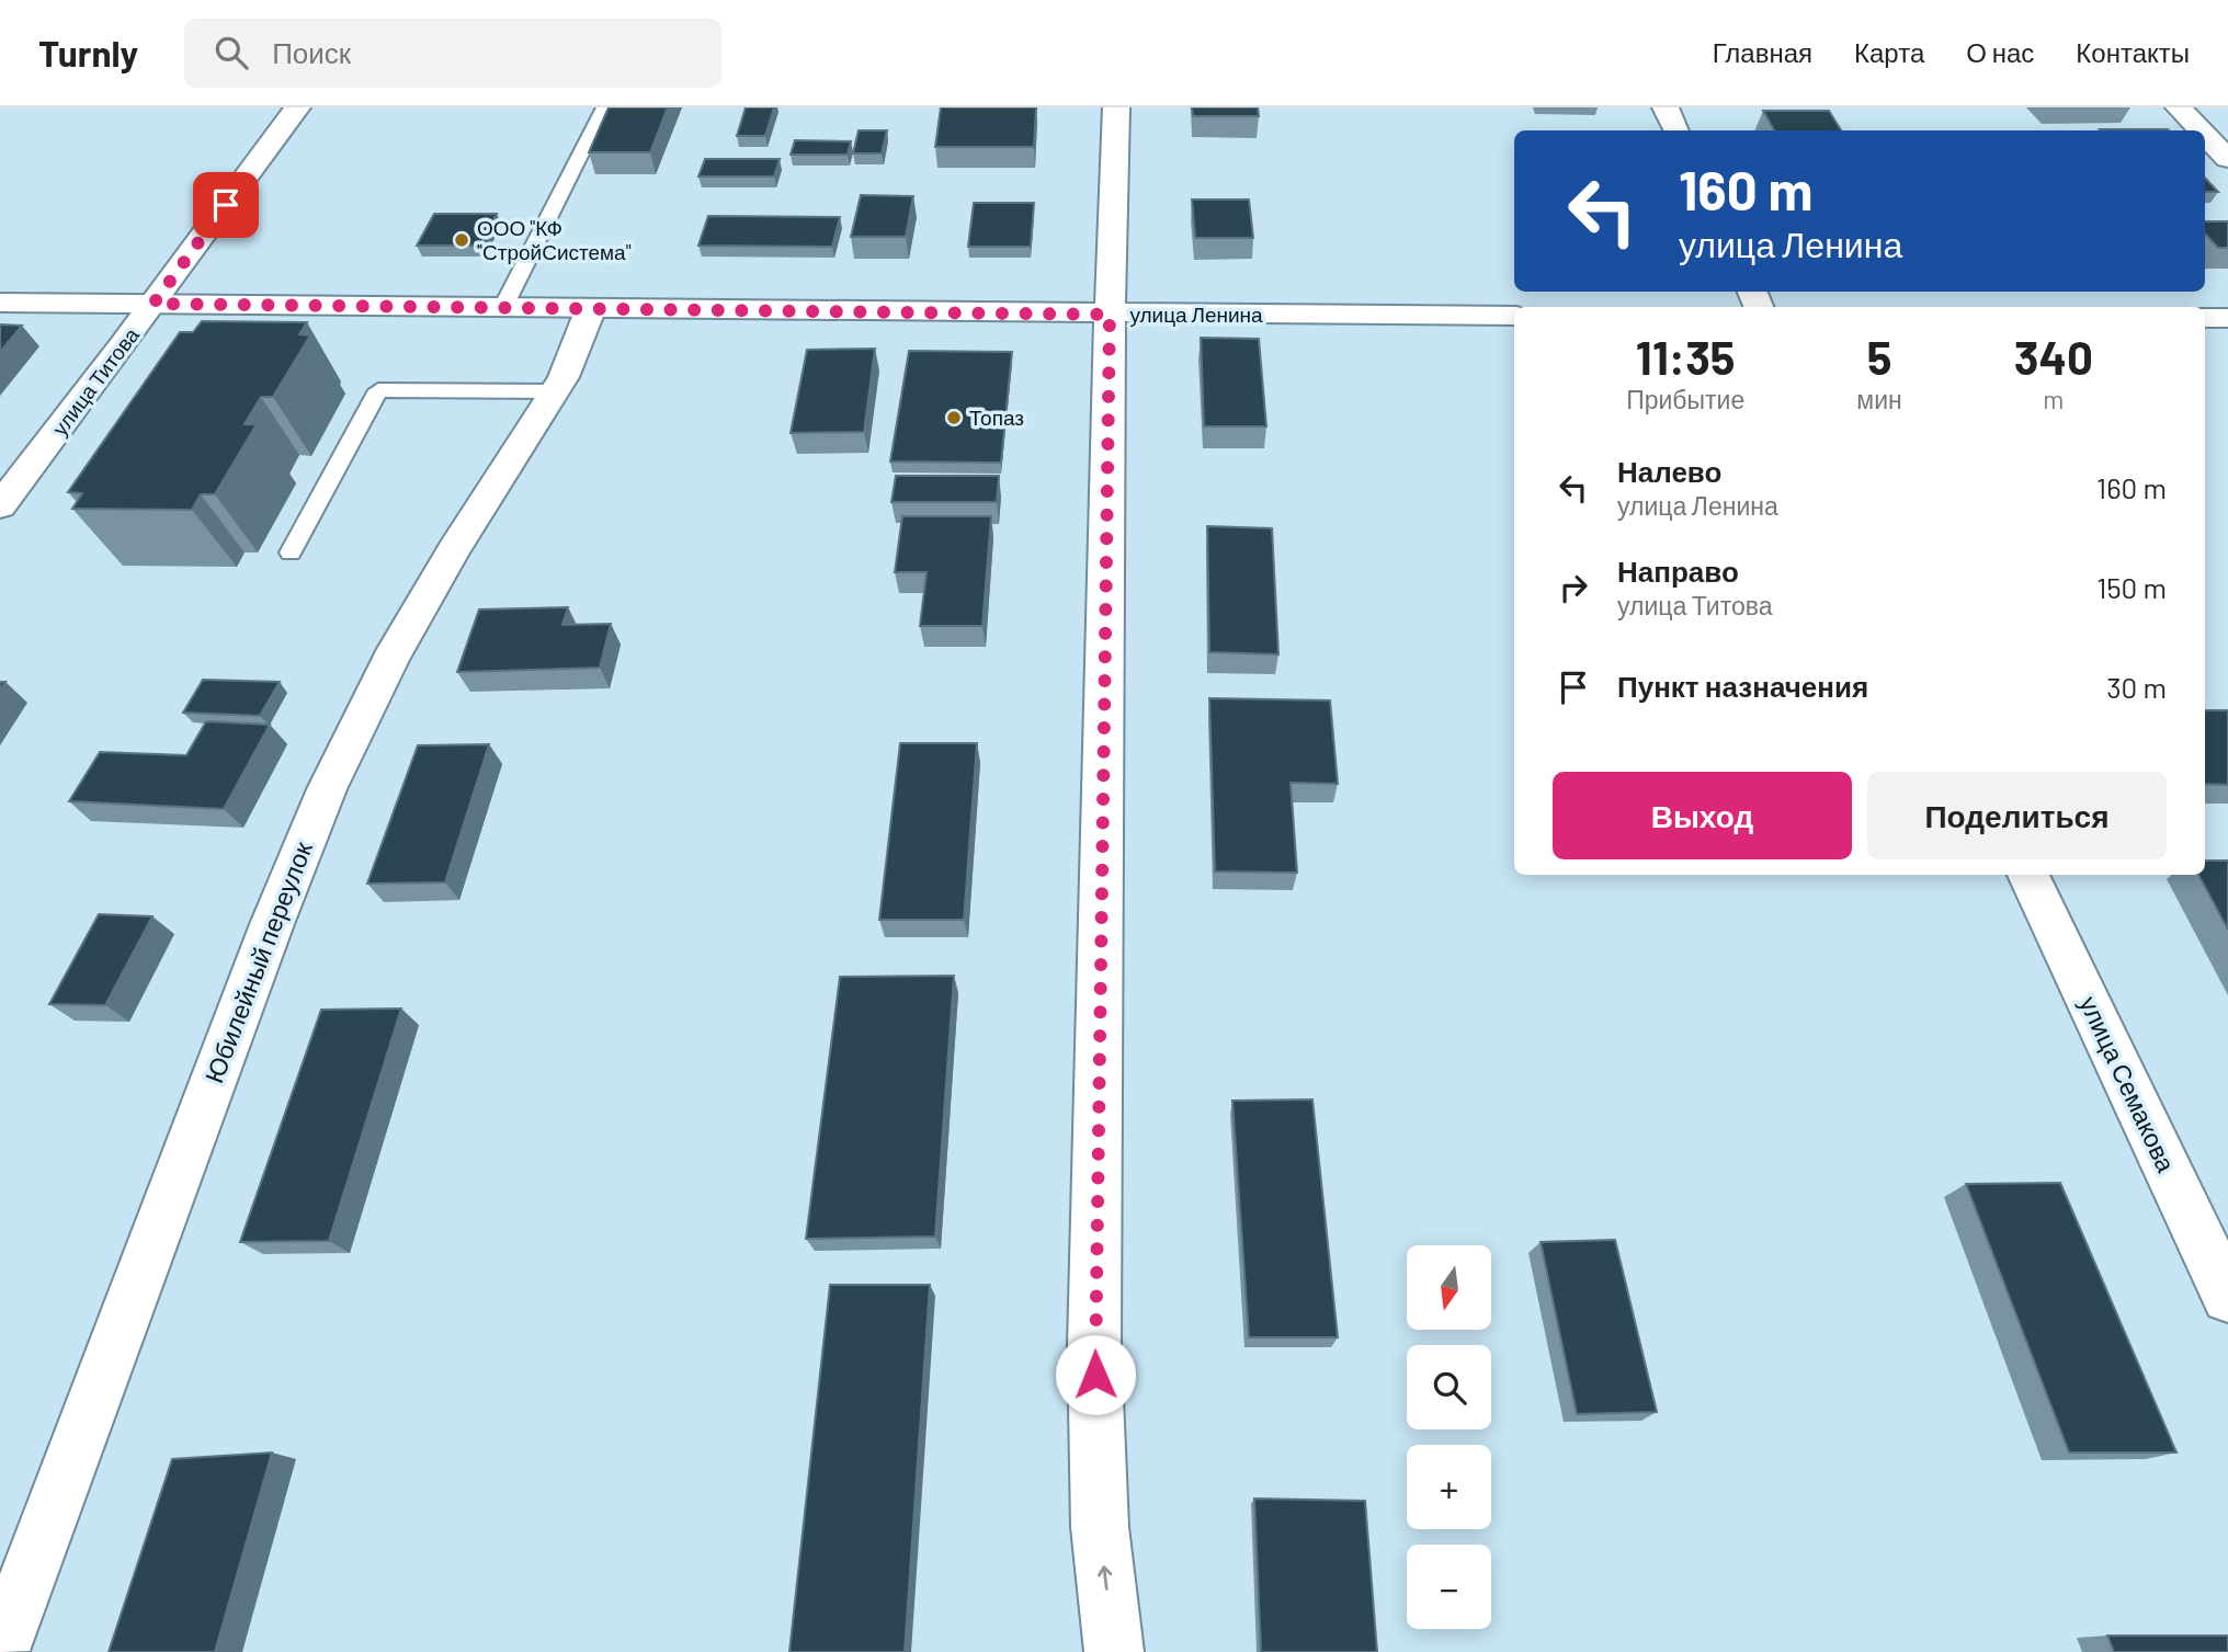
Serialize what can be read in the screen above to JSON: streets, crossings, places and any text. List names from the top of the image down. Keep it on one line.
{"streets":{"street":["улица Ленина","улица Титова","Юбилейный переулок","улица Семакова"]},"crossings":[["улица Ленина","улица Титова"],["улица Ленина","Юбилейный переулок"]],"places":["ООО \"КФ \"СтройСистема\"","Топаз"],"north":"bottom","page":{"header":"Turnly","search":"Поиск","nav":["Главная","Карта","О нас","Контакты"],"turn":["160 m","улица Ленина"],"eta":["11:35","Прибытие","5","мин","340","m"],"list":[{"name":"Налево","note":"улица Ленина","value":"160 m"},{"name":"Направо","note":"улица Титова","value":"150 m"},{"name":"Пункт назначения","value":"30 m"}],"buttons":["Выход","Поделиться"],"map_buttons":["+","−"]}}
